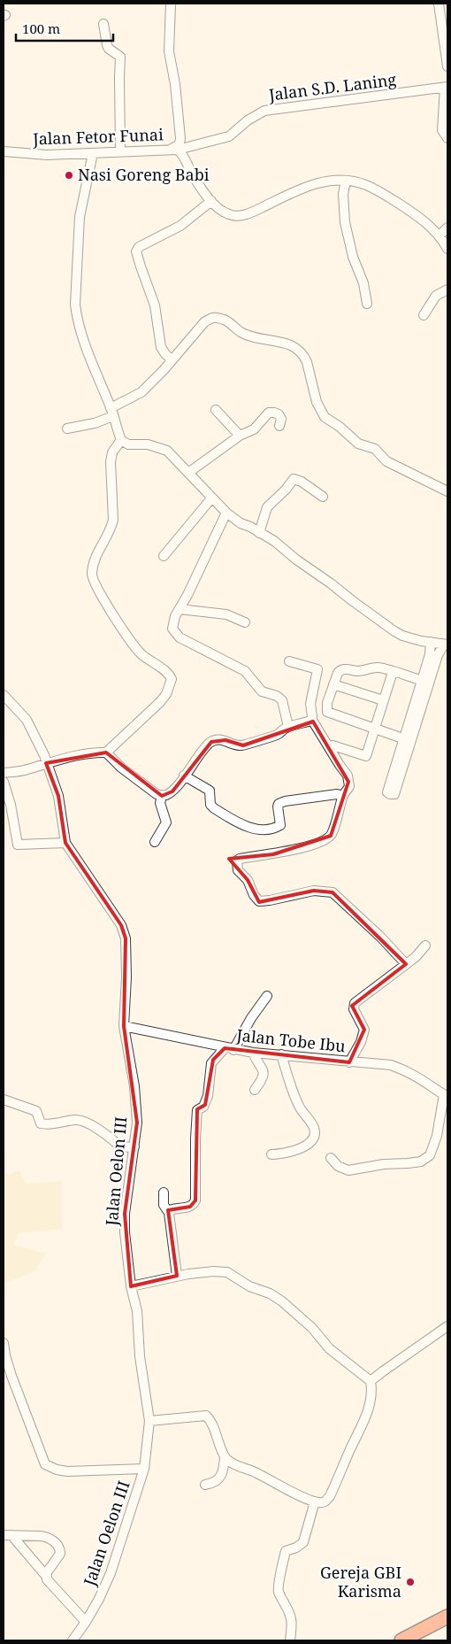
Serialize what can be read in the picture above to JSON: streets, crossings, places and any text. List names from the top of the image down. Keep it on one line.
{"streets":{"street":["Jalan S.D. Laning","Jalan Fetor Funai","Jalan Tobe Ibu","Jalan Oelon III"]},"crossings":[["Jalan S.D. Laning","Jalan Fetor Funai"],["Jalan Tobe Ibu","Jalan Oelon III"]],"places":["Nasi Goreng Babi","Gereja GBI Karisma"],"scale_bar":"100 m"}
